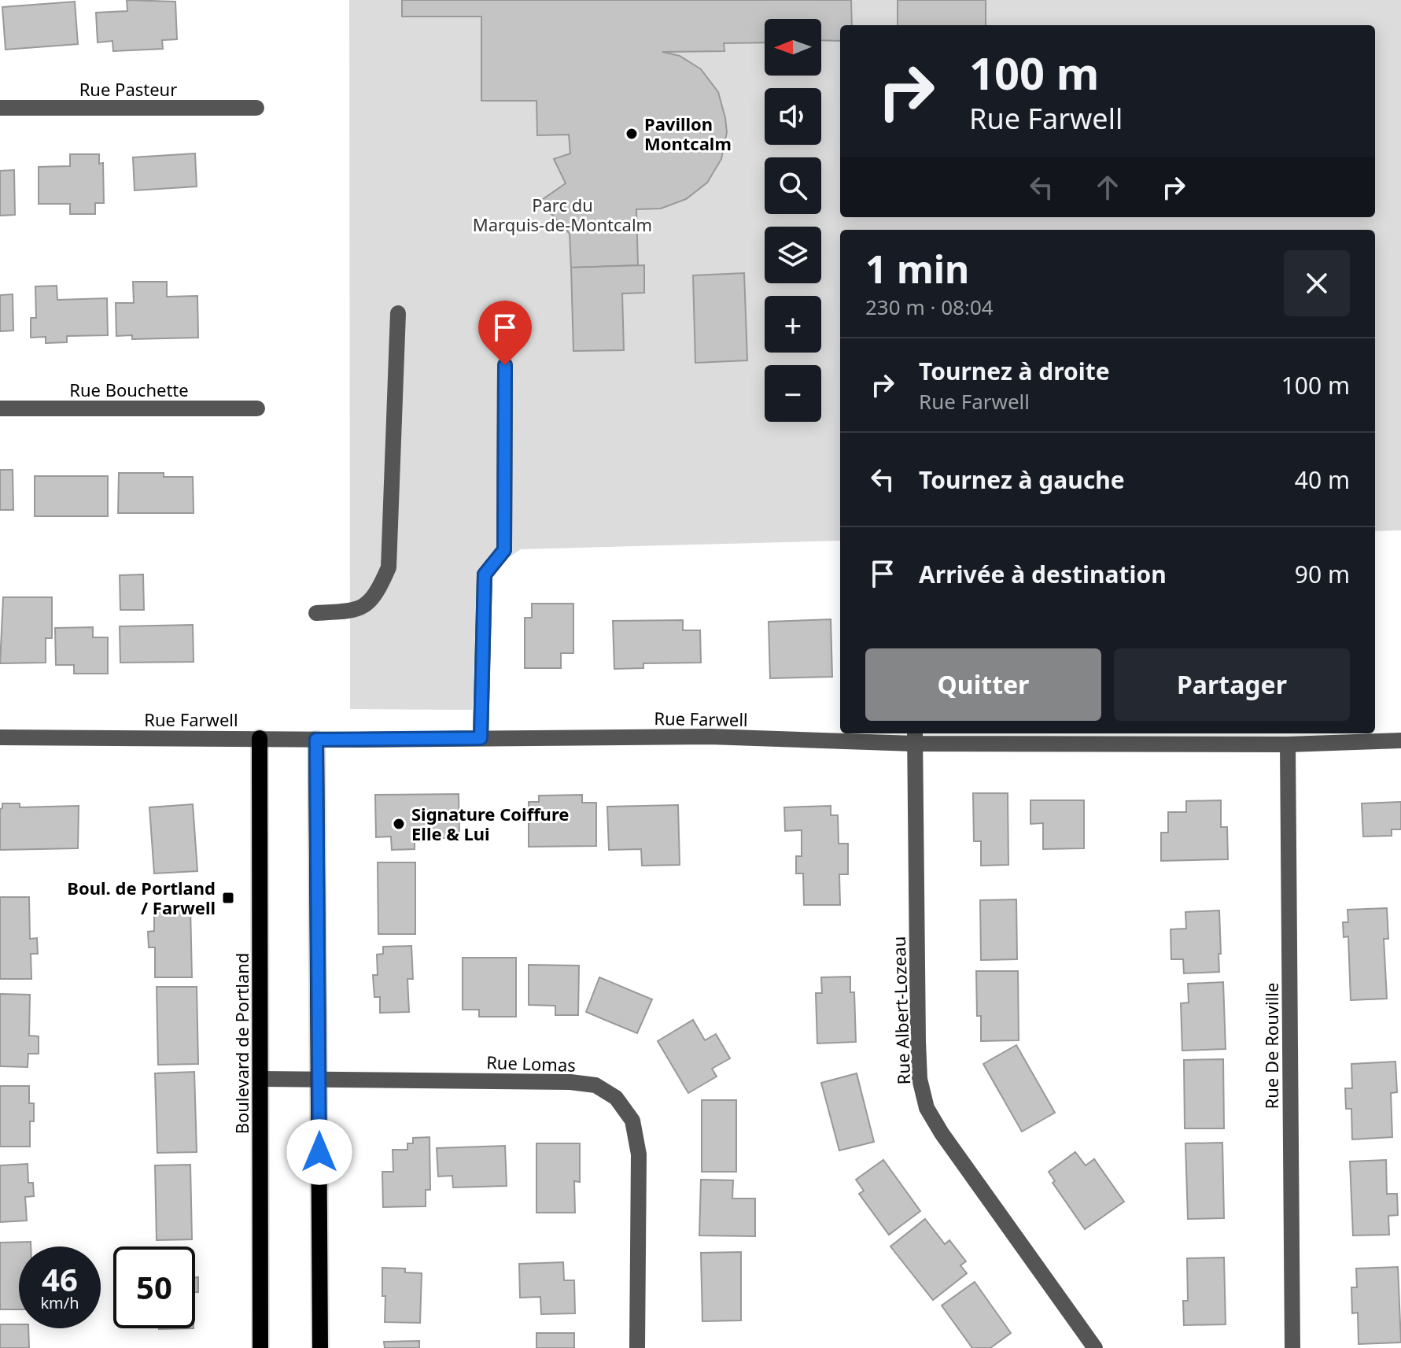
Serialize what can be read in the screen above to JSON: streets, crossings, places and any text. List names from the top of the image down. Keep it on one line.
{"streets":{"main road":["Boulevard de Portland"],"street":["Rue Pasteur","Rue Bouchette","Rue Farwell","Rue Albert-Lozeau","Rue De Rouville","Rue Lomas"]},"crossings":[["Rue Farwell","Rue Albert-Lozeau"],["Rue Farwell","Boulevard de Portland"],["Rue Farwell","Rue De Rouville"],["Boulevard de Portland","Rue Lomas"]],"parks":["Parc du Marquis-de-Montcalm"],"places":{"other":["Pavillon Montcalm","Signature Coiffure Elle & Lui"],"transit":["Boul. de Portland / Farwell"]},"north":"left","page":{"map_buttons":["+","−"],"turn":["100 m","Rue Farwell"],"heading":["1 min","230 m · 08:04"],"list":[{"name":"Tournez à droite","note":"Rue Farwell","value":"100 m"},{"name":"Tournez à gauche","value":"40 m"},{"name":"Arrivée à destination","value":"90 m"}],"buttons":["Quitter","Partager"],"speed":"46 km/h","limit":"50"}}
